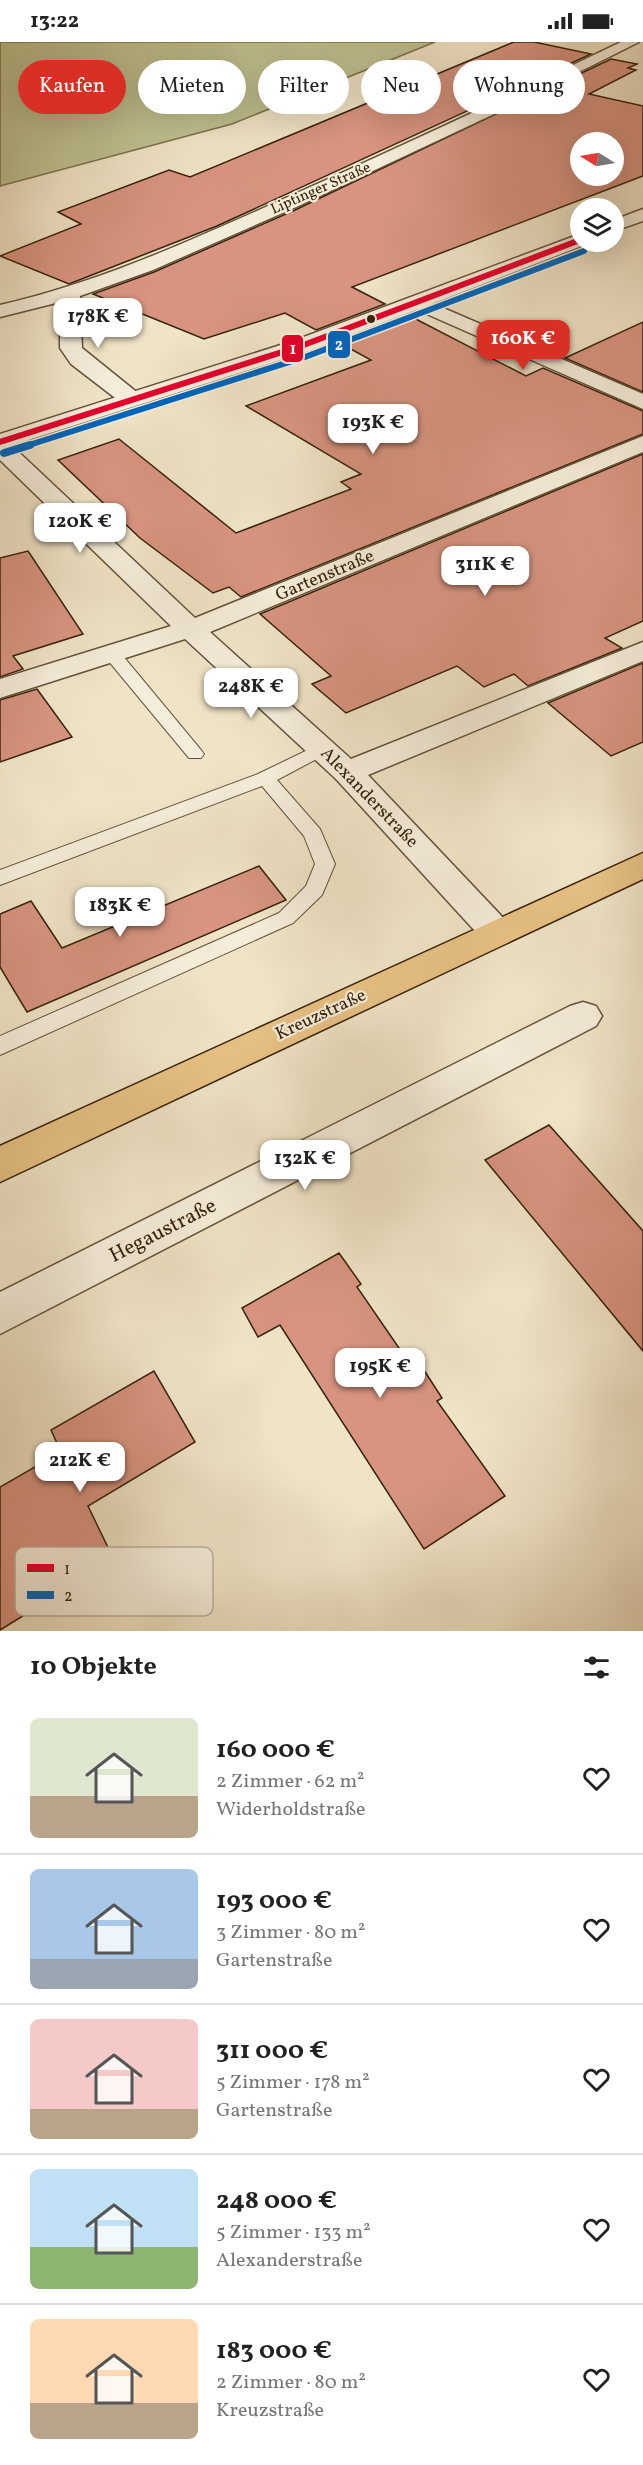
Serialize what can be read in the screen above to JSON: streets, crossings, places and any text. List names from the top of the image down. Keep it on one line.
{"streets":{"main road":["Kreuzstraße"],"street":["Liptinger Straße","Gartenstraße","Alexanderstraße","Hegaustraße"]},"crossings":[["Gartenstraße","Alexanderstraße"],["Alexanderstraße","Kreuzstraße"]],"lines":["transit line 1","transit line 2"],"legend":["1","2"],"north":"left","page":{"status":"13:22","chip":["Kaufen","Mieten","Filter","Neu","Wohnung"],"price":["178K €","160K €","193K €","120K €","311K €","248K €","183K €","132K €","195K €","212K €"],"heading":"10 Objekte","list":[{"name":"160 000 €","note":"2 Zimmer · 62 m² · Widerholdstraße"},{"name":"193 000 €","note":"3 Zimmer · 80 m² · Gartenstraße"},{"name":"311 000 €","note":"5 Zimmer · 178 m² · Gartenstraße"},{"name":"248 000 €","note":"5 Zimmer · 133 m² · Alexanderstraße"},{"name":"183 000 €","note":"2 Zimmer · 80 m² · Kreuzstraße"}]}}
